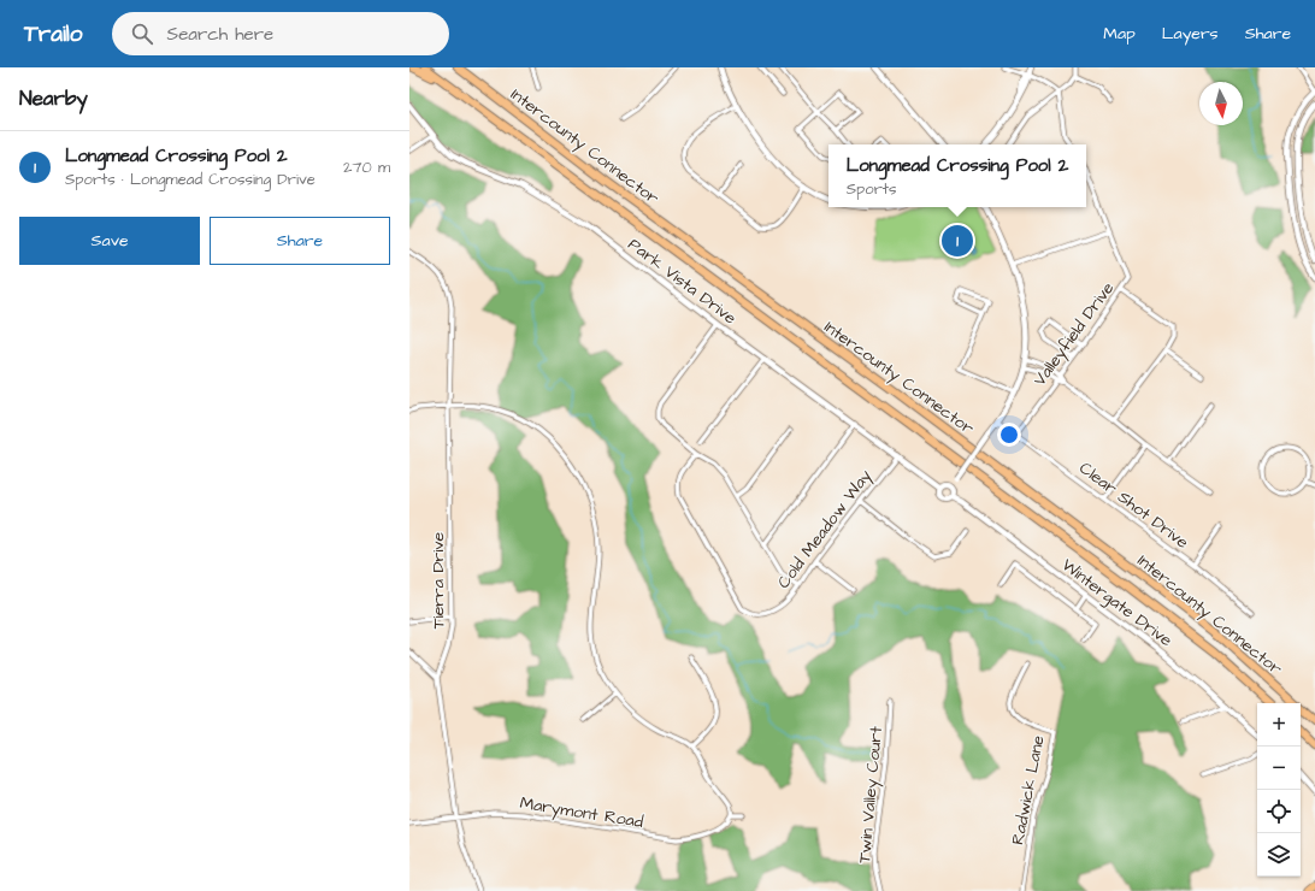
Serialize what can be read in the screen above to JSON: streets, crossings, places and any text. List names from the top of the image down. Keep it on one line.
{"streets":{"highway":["Intercounty Connector"],"street":["Park Vista Drive","Valleyfield Drive","Clear Shot Drive","Cold Meadow Way","Tierra Drive","Wintergate Drive","Radwick Lane","Twin Valley Court","Marymont Road"]},"crossings":[["Park Vista Drive","Cold Meadow Way"],["Park Vista Drive","Wintergate Drive"],["Valleyfield Drive","Clear Shot Drive"],["Tierra Drive","Marymont Road"]],"north":"bottom","page":{"header":"Trailo","search":"Search here","nav":["Map","Layers","Share"],"heading":"Nearby","list":[{"mark":"1","name":"Longmead Crossing Pool 2","note":"Sports · Longmead Crossing Drive","value":"270 m"}],"popup":["Longmead Crossing Pool 2","Sports"],"buttons":["Save","Share"],"pins":"1","map_buttons":["+","−"]}}
